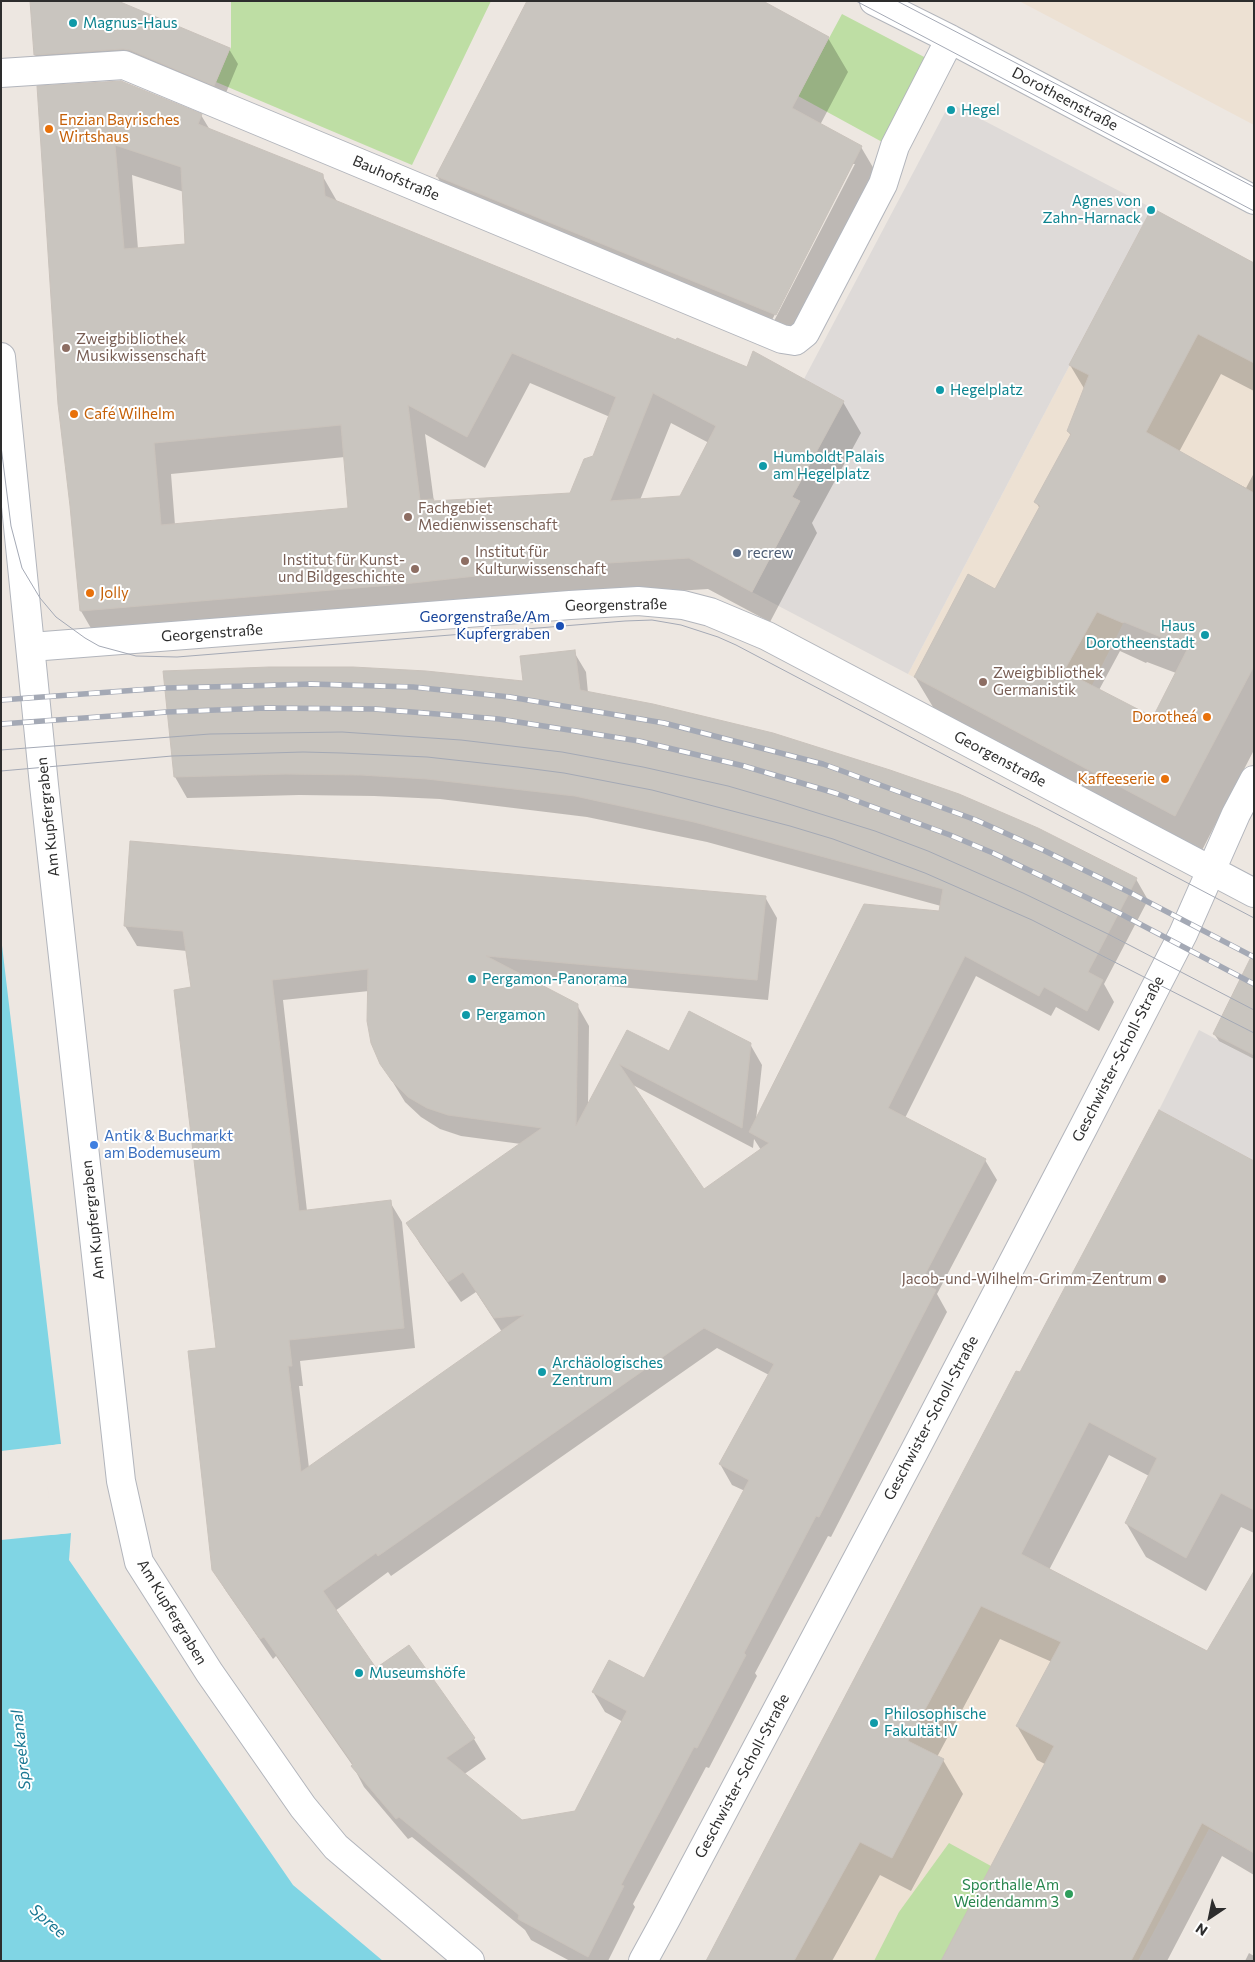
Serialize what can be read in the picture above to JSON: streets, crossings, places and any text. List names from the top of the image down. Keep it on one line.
{"streets":{"street":["Dorotheenstraße","Bauhofstraße","Georgenstraße","Am Kupfergraben","Geschwister-Scholl-Straße"]},"crossings":[["Dorotheenstraße","Bauhofstraße"],["Georgenstraße","Am Kupfergraben"],["Georgenstraße","Geschwister-Scholl-Straße"]],"water":["Spreekanal","Spree"],"places":["Magnus-Haus","Hegel","Enzian Bayrisches Wirtshaus","Agnes von Zahn-Harnack","Zweigbibliothek Musikwissenschaft","Hegelplatz","Café Wilhelm","Humboldt Palais am Hegelplatz","Fachgebiet Medienwissenschaft","recrew","Institut für Kulturwissenschaft","Institut für Kunst- und Bildgeschichte","Jolly","Georgenstraße/Am Kupfergraben","Haus Dorotheenstadt","Zweigbibliothek Germanistik","Dorotheá","Kaffeeserie","Pergamon-Panorama","Pergamon","Antik & Buchmarkt am Bodemuseum","Jacob-und-Wilhelm-Grimm-Zentrum","Archäologisches Zentrum","Museumshöfe","Philosophische Fakultät IV","Sporthalle Am Weidendamm 3"],"north":"bottom left"}
